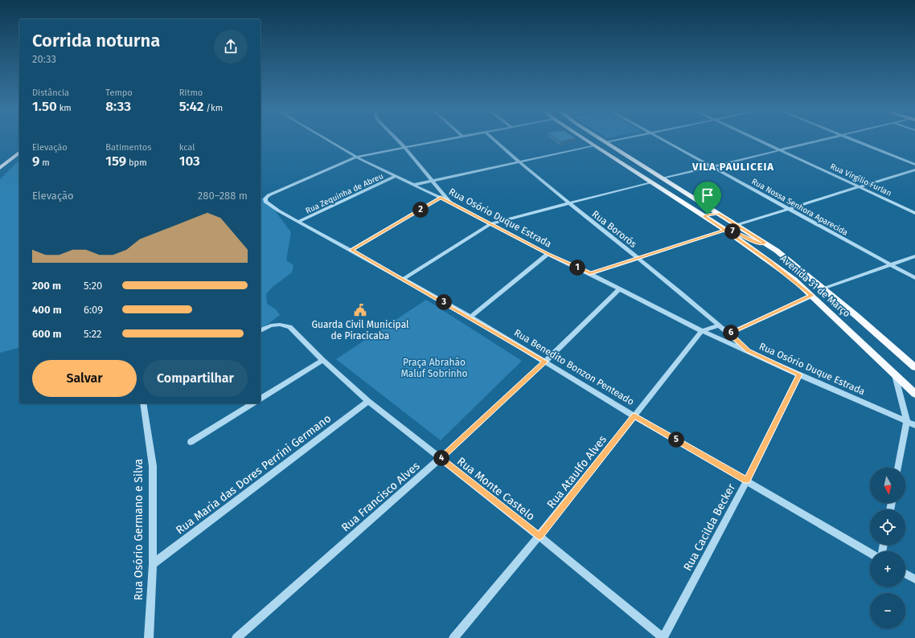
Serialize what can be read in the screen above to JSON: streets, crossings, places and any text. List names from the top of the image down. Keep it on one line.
{"streets":{"main road":["Avenida 31 de Março"],"street":["Rua Virgílio Furlan","Rua Zequinha de Abreu","Rua Nossa Senhora Aparecida","Rua Osório Duque Estrada","Rua Bororós","Rua Benedito Bonzon Penteado","Rua Ataulfo Alves","Rua Maria das Dores Perrini Germano","Rua Monte Castelo","Rua Francisco Alves","Rua Cacilda Becker","Rua Osório Germano e Silva"]},"crossings":[["Rua Zequinha de Abreu","Rua Osório Duque Estrada"],["Rua Zequinha de Abreu","Rua Benedito Bonzon Penteado"],["Rua Osório Duque Estrada","Rua Bororós"],["Rua Osório Duque Estrada","Rua Benedito Bonzon Penteado"],["Rua Osório Duque Estrada","Rua Ataulfo Alves"],["Rua Osório Duque Estrada","Rua Francisco Alves"],["Rua Osório Duque Estrada","Rua Cacilda Becker"],["Rua Benedito Bonzon Penteado","Rua Ataulfo Alves"],["Rua Benedito Bonzon Penteado","Rua Francisco Alves"],["Rua Benedito Bonzon Penteado","Rua Cacilda Becker"],["Rua Ataulfo Alves","Rua Monte Castelo"],["Rua Maria das Dores Perrini Germano","Rua Monte Castelo"],["Rua Maria das Dores Perrini Germano","Rua Osório Germano e Silva"],["Rua Monte Castelo","Rua Francisco Alves"],["Rua Monte Castelo","Rua Cacilda Becker"]],"districts":["VILA PAULICEIA"],"parks":["Praça Abrahão Maluf Sobrinho"],"places":{"public building":["Guarda Civil Municipal de Piracicaba"]},"north":"bottom","page":{"heading":["Corrida noturna","20:33"],"stats":[["Distância","1.50 km"],["Tempo","8:33"],["Ritmo","5:42 /km"],["Elevação","9 m"],["Batimentos","159 bpm"],["kcal","103"]],"chart":["Elevação","280–288 m"],"pins":["2","7","1","3","6","5","4"],"list":[{"name":"200 m","note":"5:20"},{"name":"400 m","note":"6:09"},{"name":"600 m","note":"5:22"}],"buttons":["Salvar","Compartilhar"],"map_buttons":["+","−"]}}
